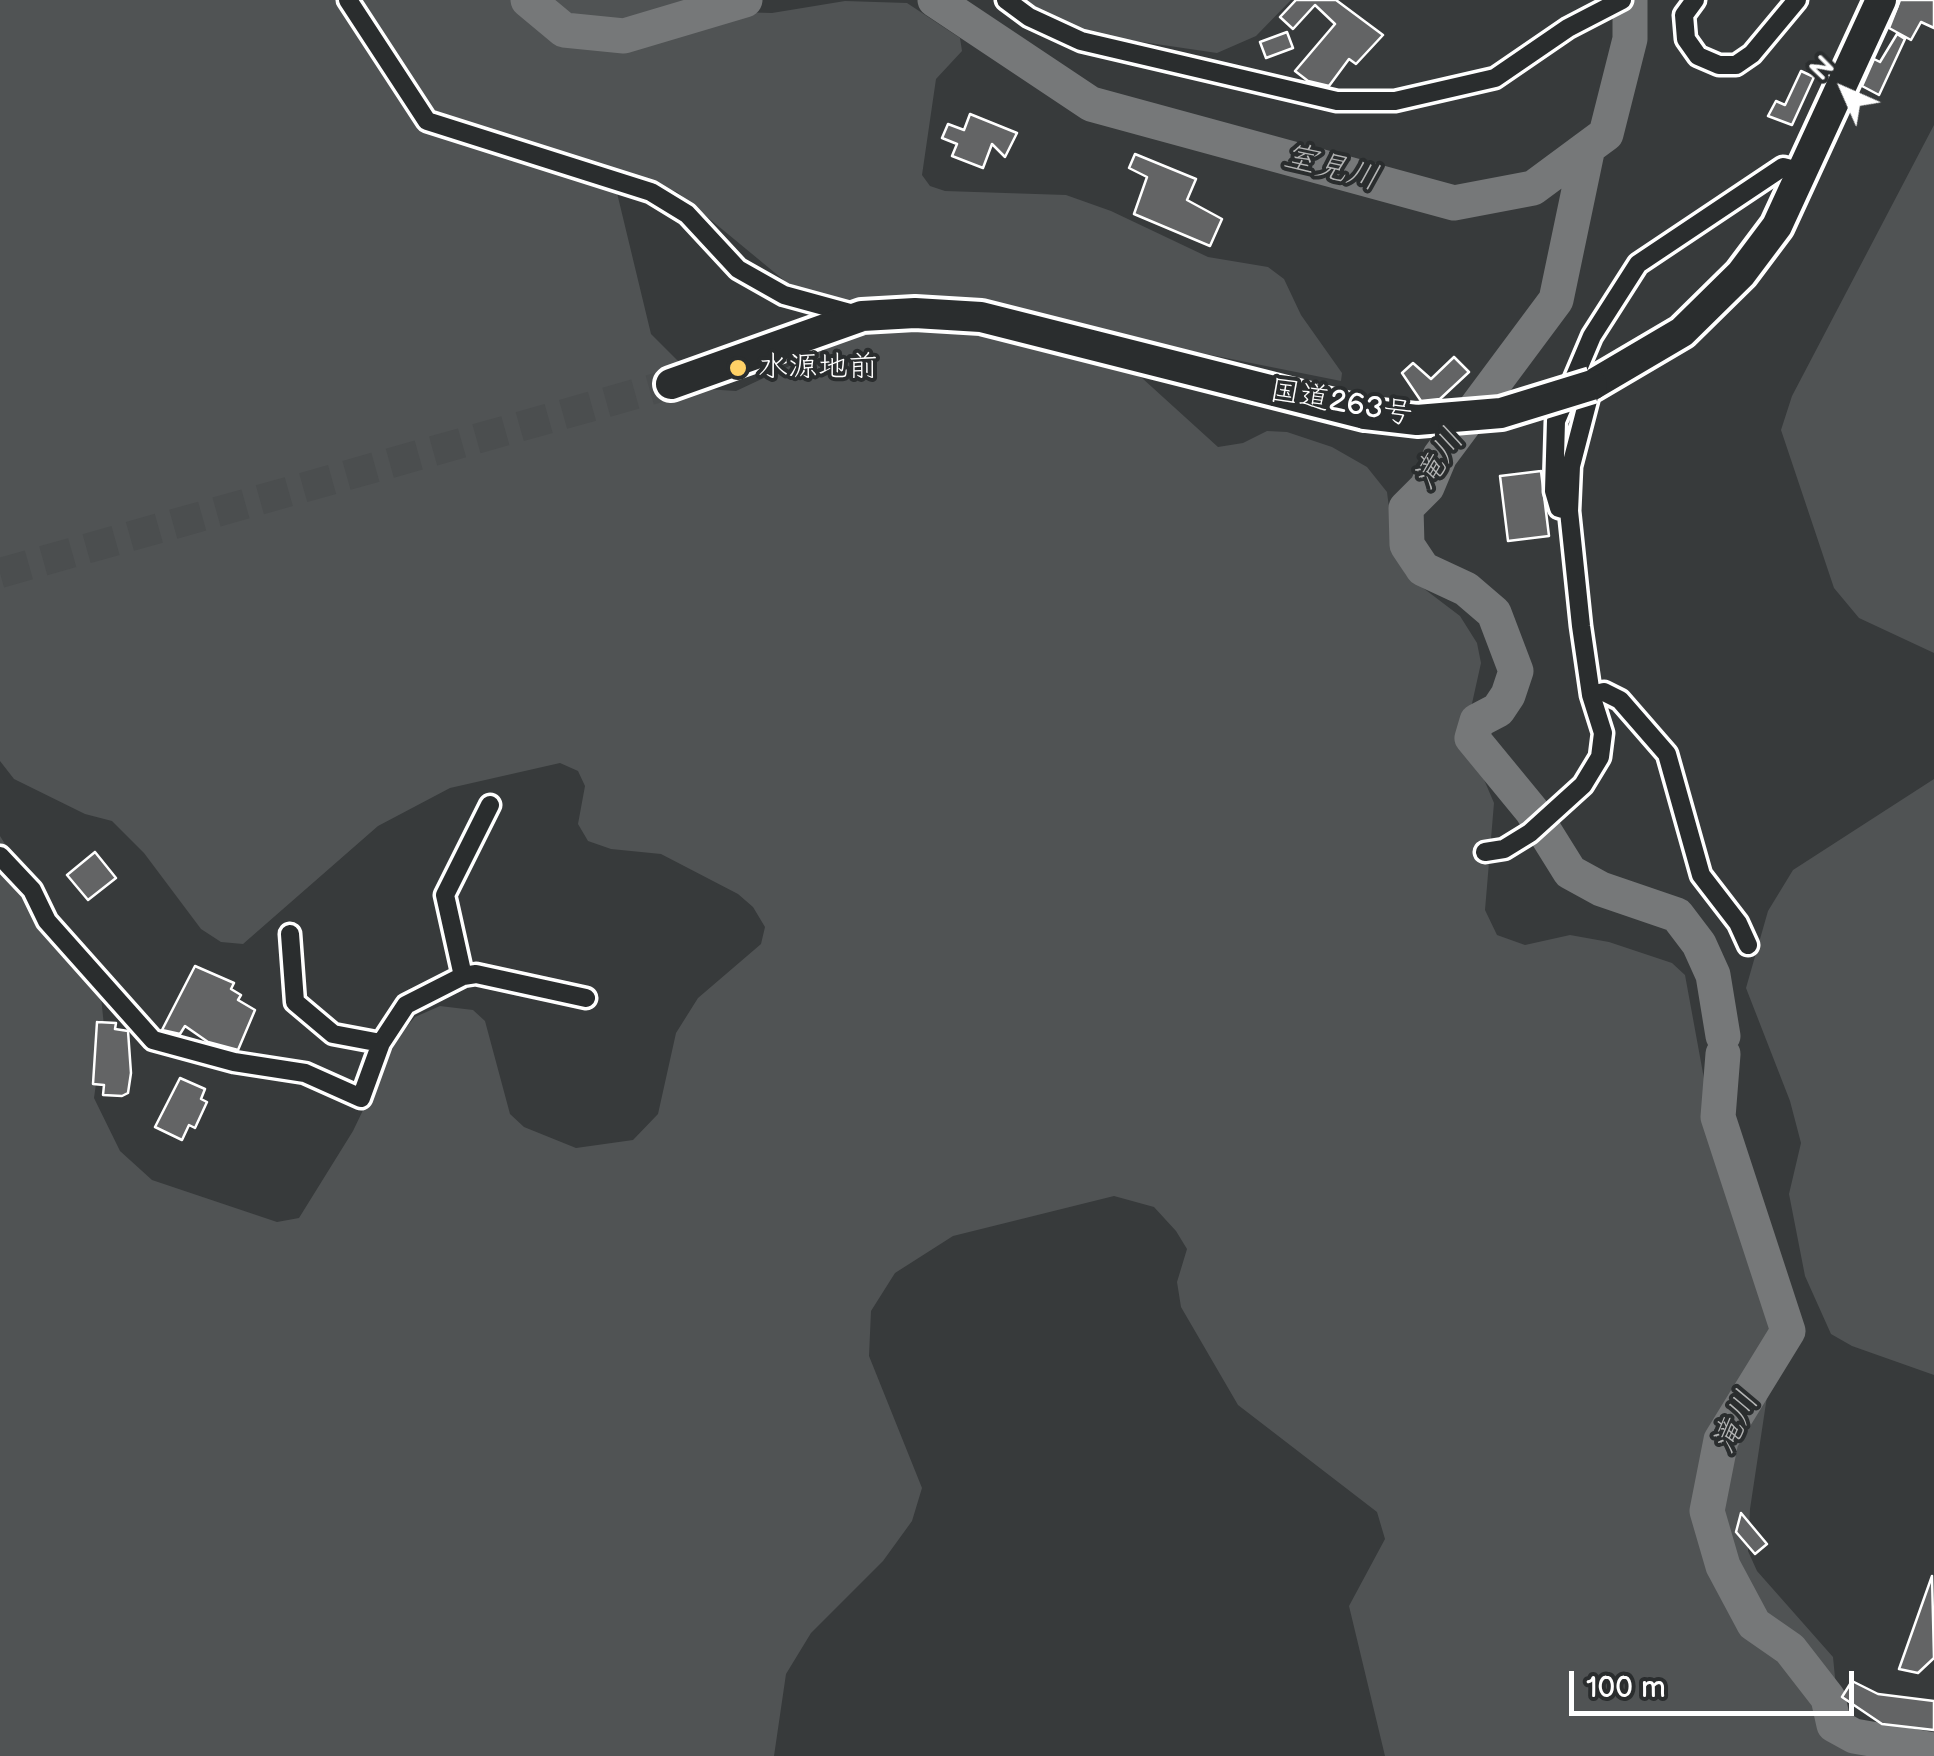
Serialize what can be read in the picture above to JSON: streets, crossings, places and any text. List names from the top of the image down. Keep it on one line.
{"streets":{"highway":["国道263号"]},"water":["室見川","滝川"],"places":["水源地前"],"scale_bar":"100 m","north":"top left"}
